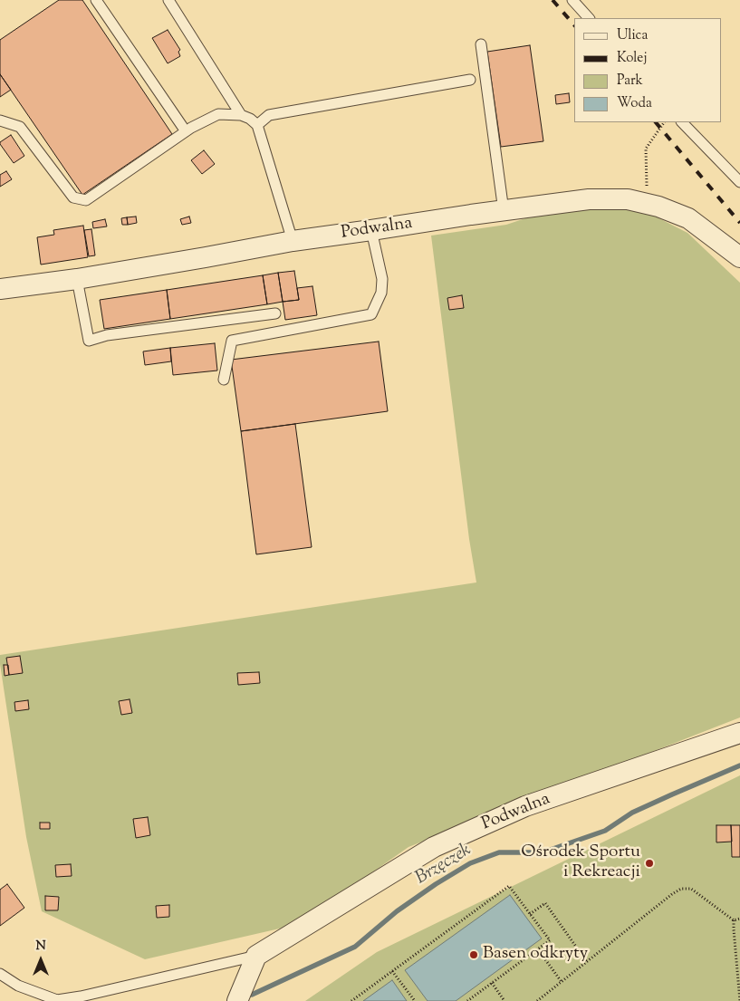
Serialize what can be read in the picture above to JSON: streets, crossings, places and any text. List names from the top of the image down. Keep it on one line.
{"streets":{"street":["Podwalna"]},"water":["Brzęczek"],"places":["Ośrodek Sportu i Rekreacji","Basen odkryty"],"legend":["Ulica","Kolej","Park","Woda"],"north":"top"}
